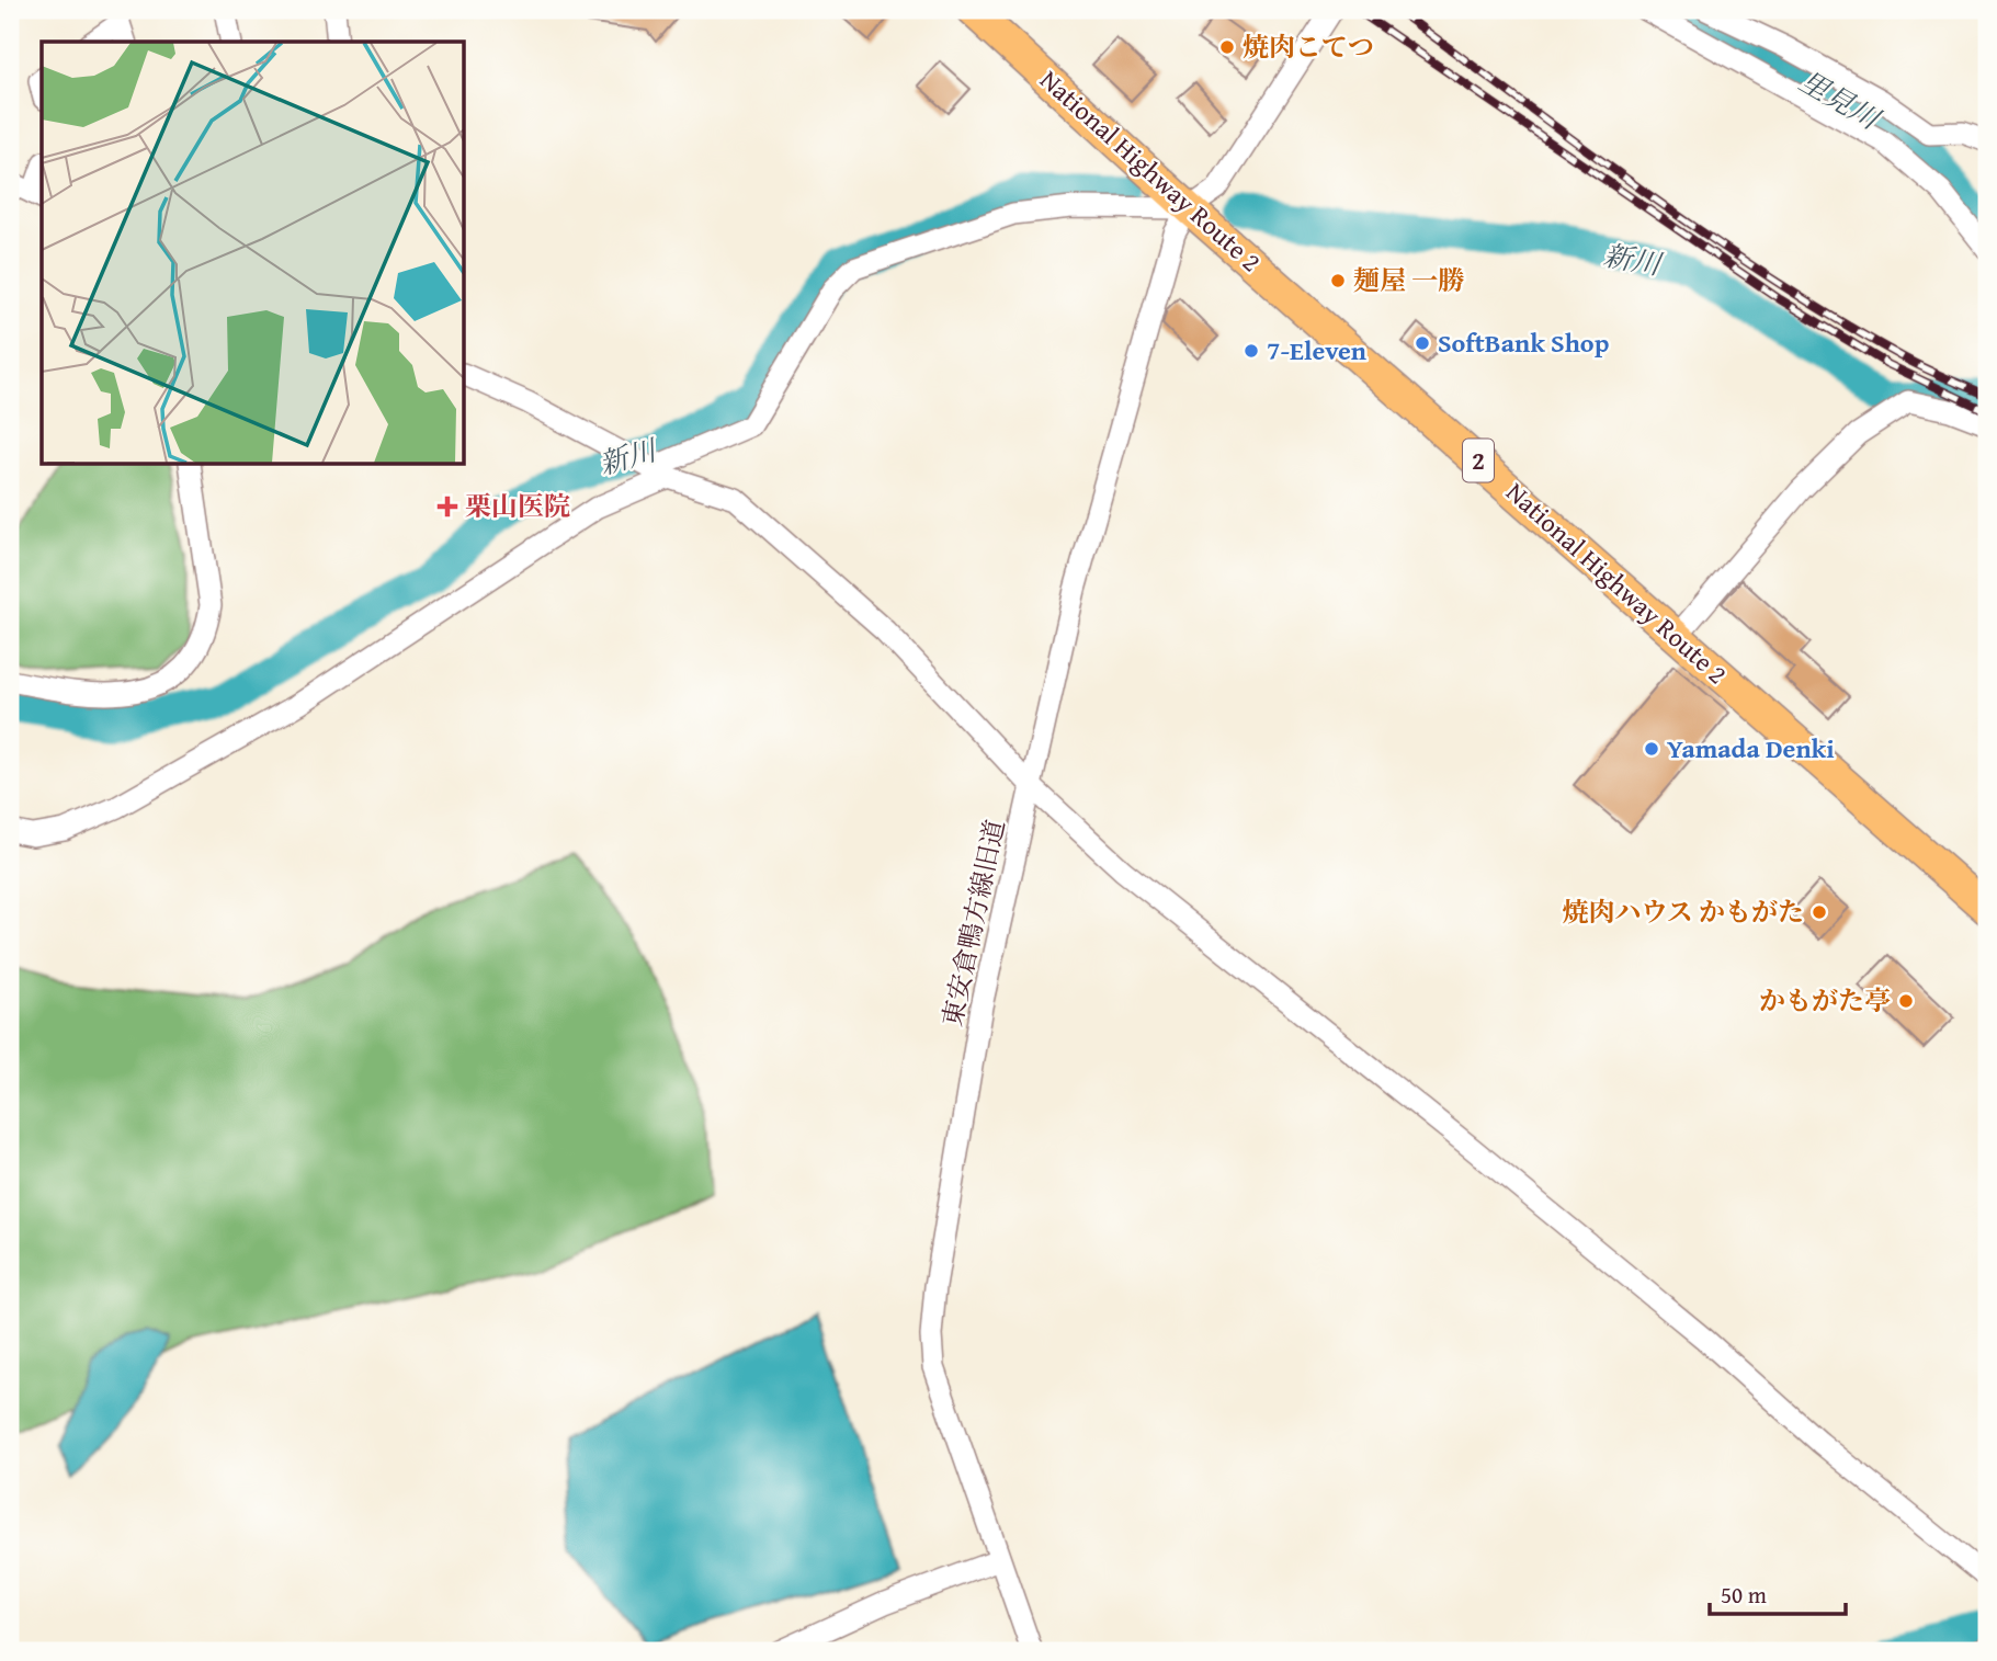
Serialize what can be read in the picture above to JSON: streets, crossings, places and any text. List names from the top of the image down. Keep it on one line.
{"streets":{"highway":["National Highway Route 2","2"],"street":["東安倉鴨方線旧道"]},"crossings":[["National Highway Route 2","東安倉鴨方線旧道"]],"water":["里見川","新川"],"places":{"other":["焼肉こてつ","麺屋 一勝","SoftBank Shop","7-Eleven","Yamada Denki","焼肉ハウス かもがた","かもがた亭"],"health":["栗山医院"]},"scale_bar":"50 m"}
